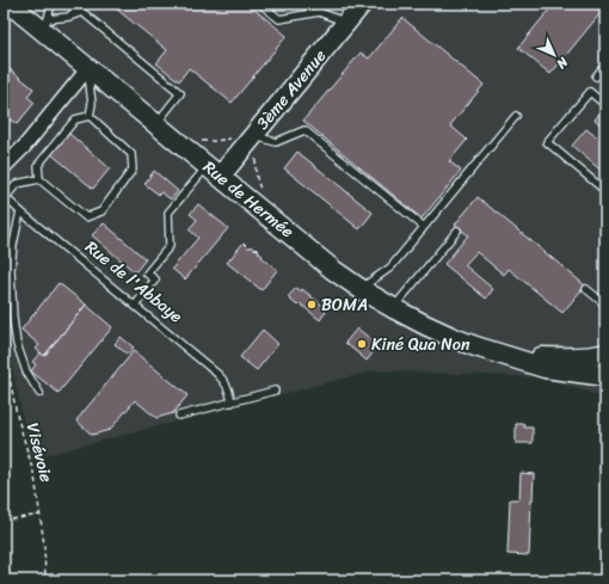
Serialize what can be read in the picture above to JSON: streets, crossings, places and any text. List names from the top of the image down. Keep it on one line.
{"streets":{"street":["3ème Avenue","Rue de Hermée"],"lane":["Rue de l'Abbaye"],"path":["Visévoie"]},"crossings":[["3ème Avenue","Rue de Hermée"]],"places":["BOMA","Kiné Qua Non"],"north":"bottom right"}
